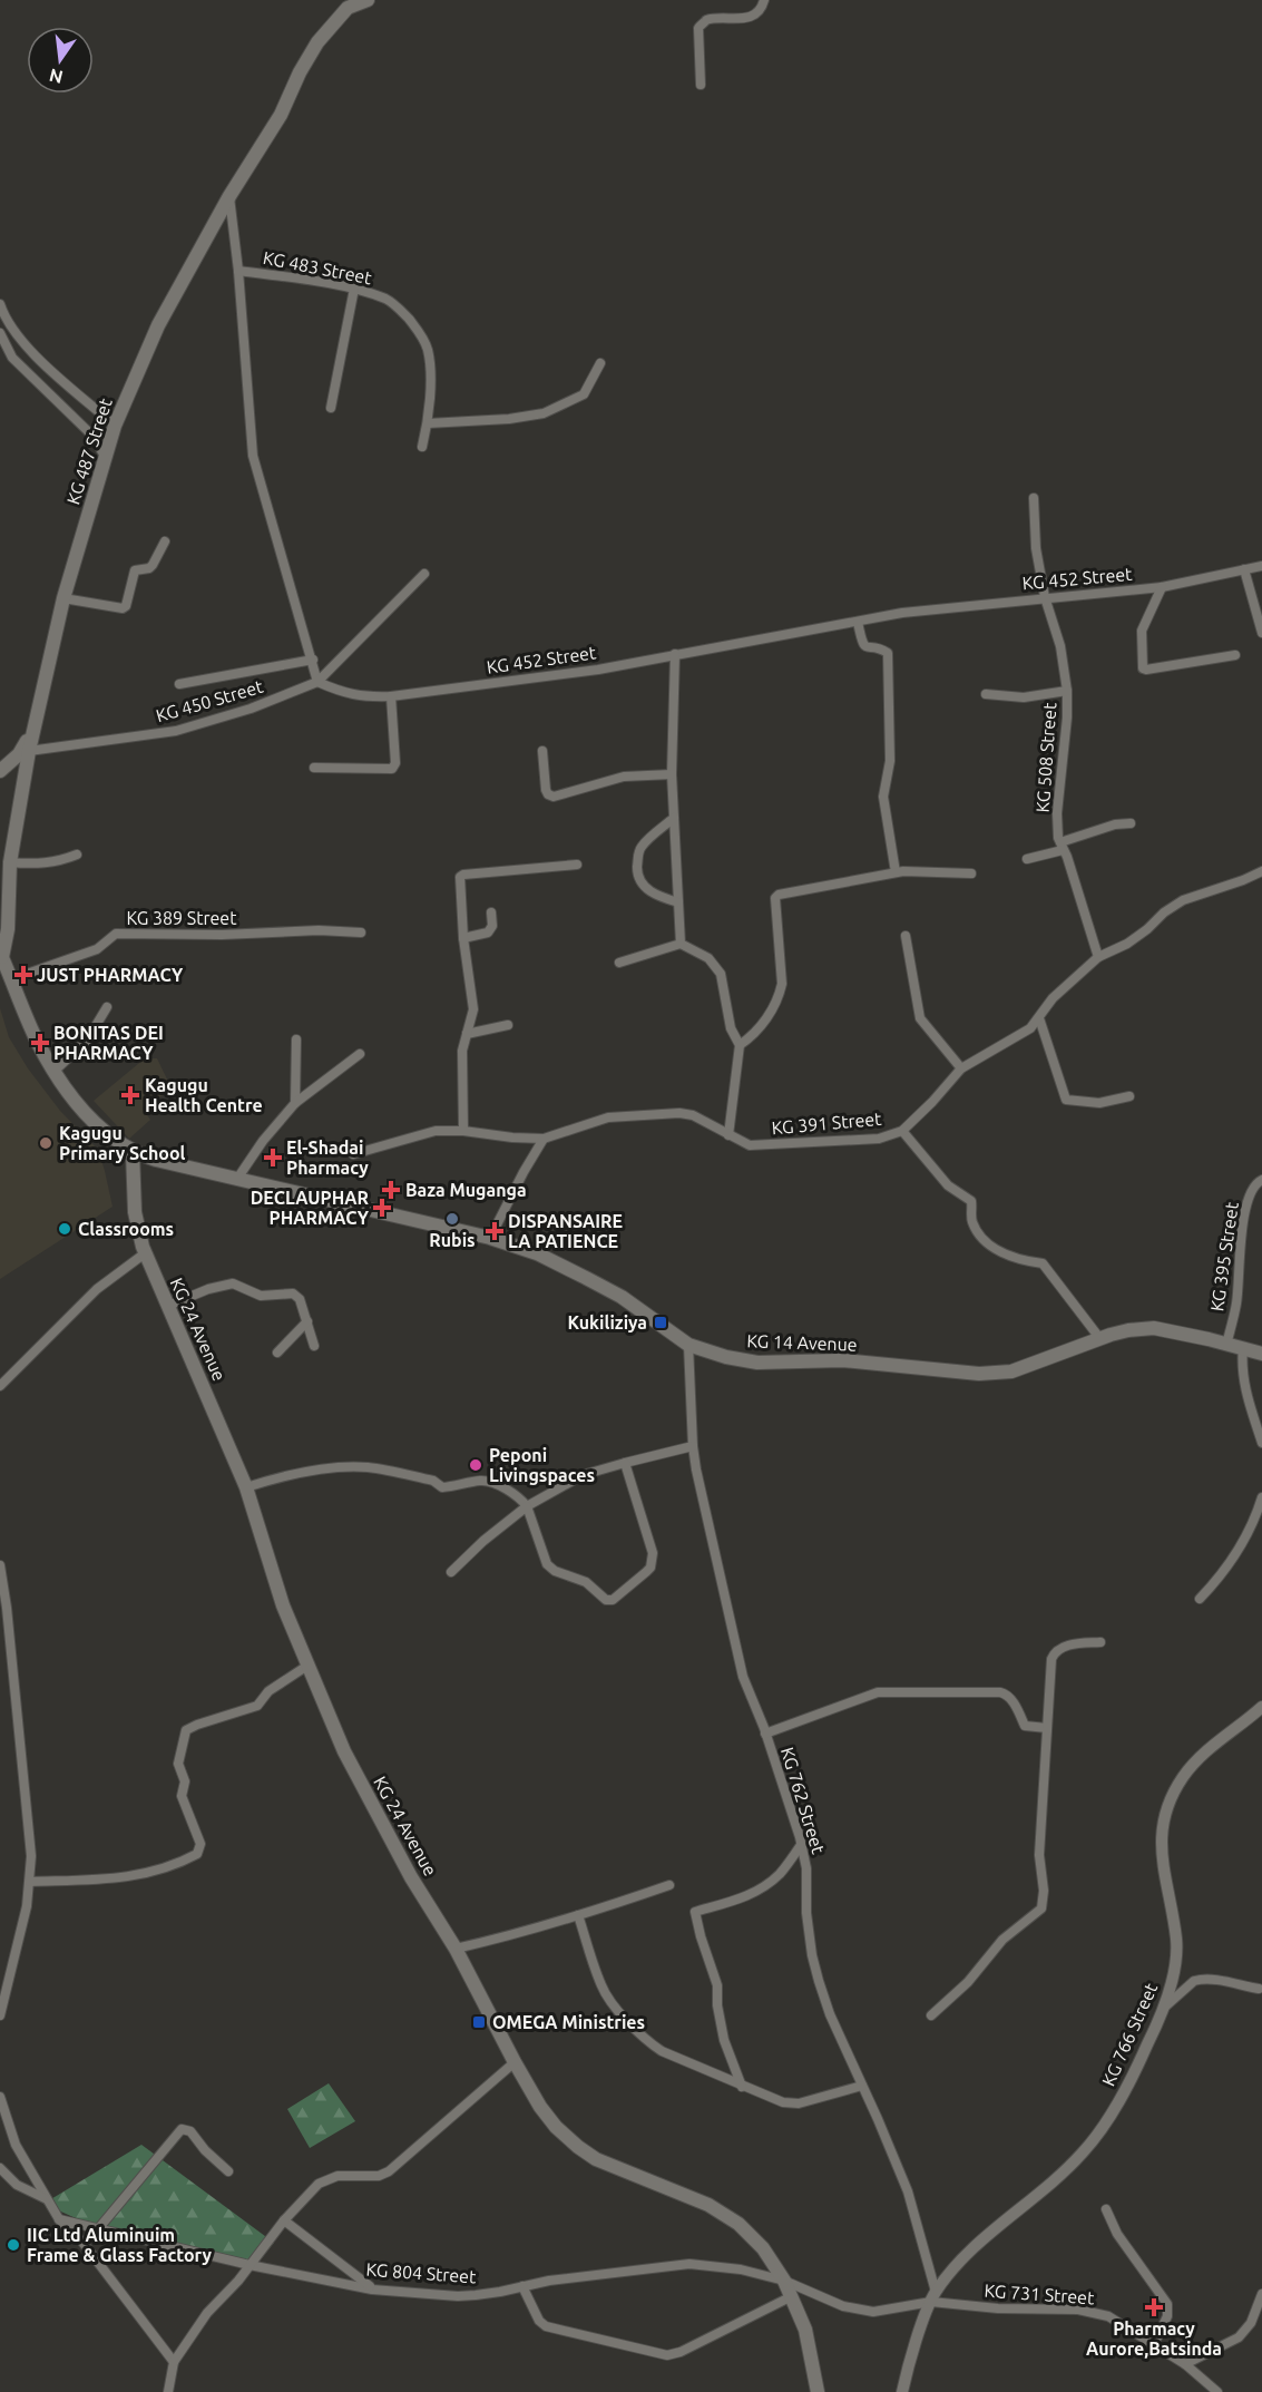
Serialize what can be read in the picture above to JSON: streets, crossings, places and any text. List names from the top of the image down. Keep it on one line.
{"streets":{"main road":["KG 487 Street","KG 24 Avenue","KG 14 Avenue"],"street":["KG 483 Street","KG 452 Street","KG 450 Street","KG 508 Street","KG 389 Street","KG 391 Street","KG 395 Street","KG 762 Street","KG 766 Street","KG 804 Street","KG 731 Street"]},"crossings":[["KG 487 Street","KG 450 Street"],["KG 487 Street","KG 14 Avenue"],["KG 452 Street","KG 450 Street"],["KG 452 Street","KG 508 Street"],["KG 508 Street","KG 391 Street"],["KG 389 Street","KG 14 Avenue"],["KG 395 Street","KG 14 Avenue"],["KG 24 Avenue","KG 14 Avenue"],["KG 24 Avenue","KG 804 Street"],["KG 24 Avenue","KG 731 Street"],["KG 14 Avenue","KG 762 Street"],["KG 762 Street","KG 766 Street"],["KG 762 Street","KG 731 Street"],["KG 766 Street","KG 731 Street"],["KG 804 Street","KG 731 Street"]],"places":{"health":["JUST PHARMACY","BONITAS DEI PHARMACY","Kagugu Health Centre","El-Shadai Pharmacy","Baza Muganga","DECLAUPHAR PHARMACY","DISPANSAIRE LA PATIENCE","Pharmacy Aurore,Batsinda"],"other":["Kagugu Primary School","Rubis","Classrooms","Peponi Livingspaces","IIC Ltd Aluminuim Frame & Glass Factory"],"transit":["Kukiliziya","OMEGA Ministries"]},"north":"bottom"}
